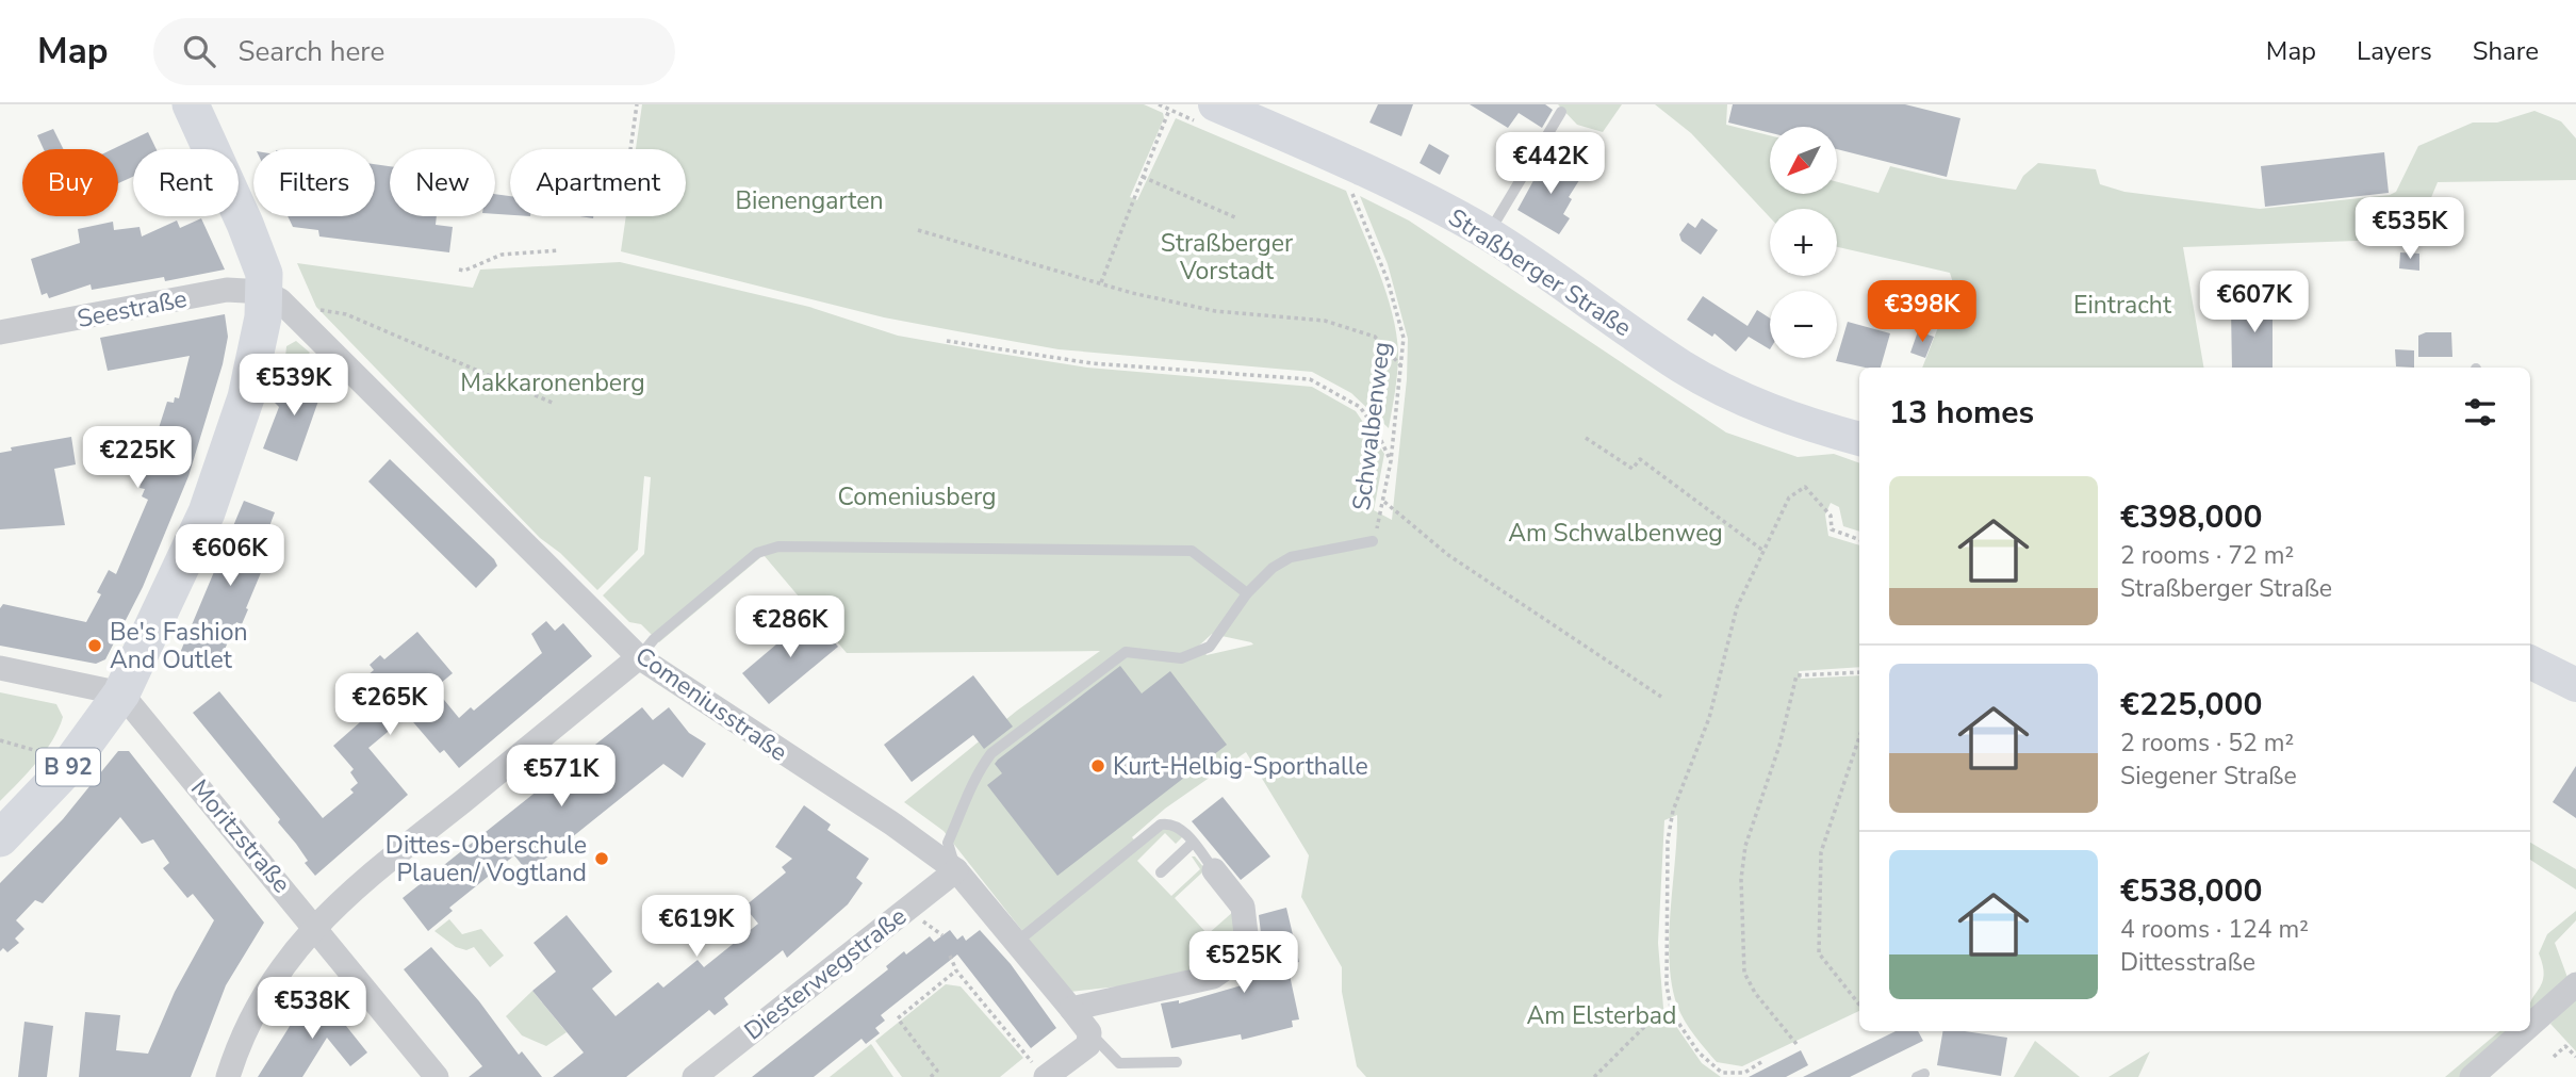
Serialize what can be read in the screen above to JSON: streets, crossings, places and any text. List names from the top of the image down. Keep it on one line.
{"streets":{"main road":["Straßberger Straße","B 92"],"street":["Seestraße","Comeniusstraße","Moritzstraße","Diesterwegstraße"],"path":["Schwalbenweg"]},"crossings":[["Seestraße","Comeniusstraße"],["Seestraße","B 92"],["Comeniusstraße","B 92"],["Comeniusstraße","Diesterwegstraße"],["B 92","Moritzstraße"]],"parks":["Bienengarten","Straßberger Vorstadt","Eintracht","Makkaronenberg","Comeniusberg","Am Schwalbenweg","Am Elsterbad"],"places":["Be's Fashion And Outlet","Kurt-Helbig-Sporthalle","Dittes-Oberschule Plauen/ Vogtland"],"north":"bottom left","page":{"header":"Map","search":"Search here","nav":["Map","Layers","Share"],"map_buttons":["+","−"],"price":["€442K","€535K","€607K","€398K","€539K","€225K","€606K","€286K","€265K","€571K","€619K","€525K","€538K"],"chip":["Buy","Rent","Filters","New","Apartment"],"heading":"13 homes","list":[{"name":"€398,000","note":"2 rooms · 72 m² · Straßberger Straße"},{"name":"€225,000","note":"2 rooms · 52 m² · Siegener Straße"},{"name":"€538,000","note":"4 rooms · 124 m² · Dittesstraße"}]}}
